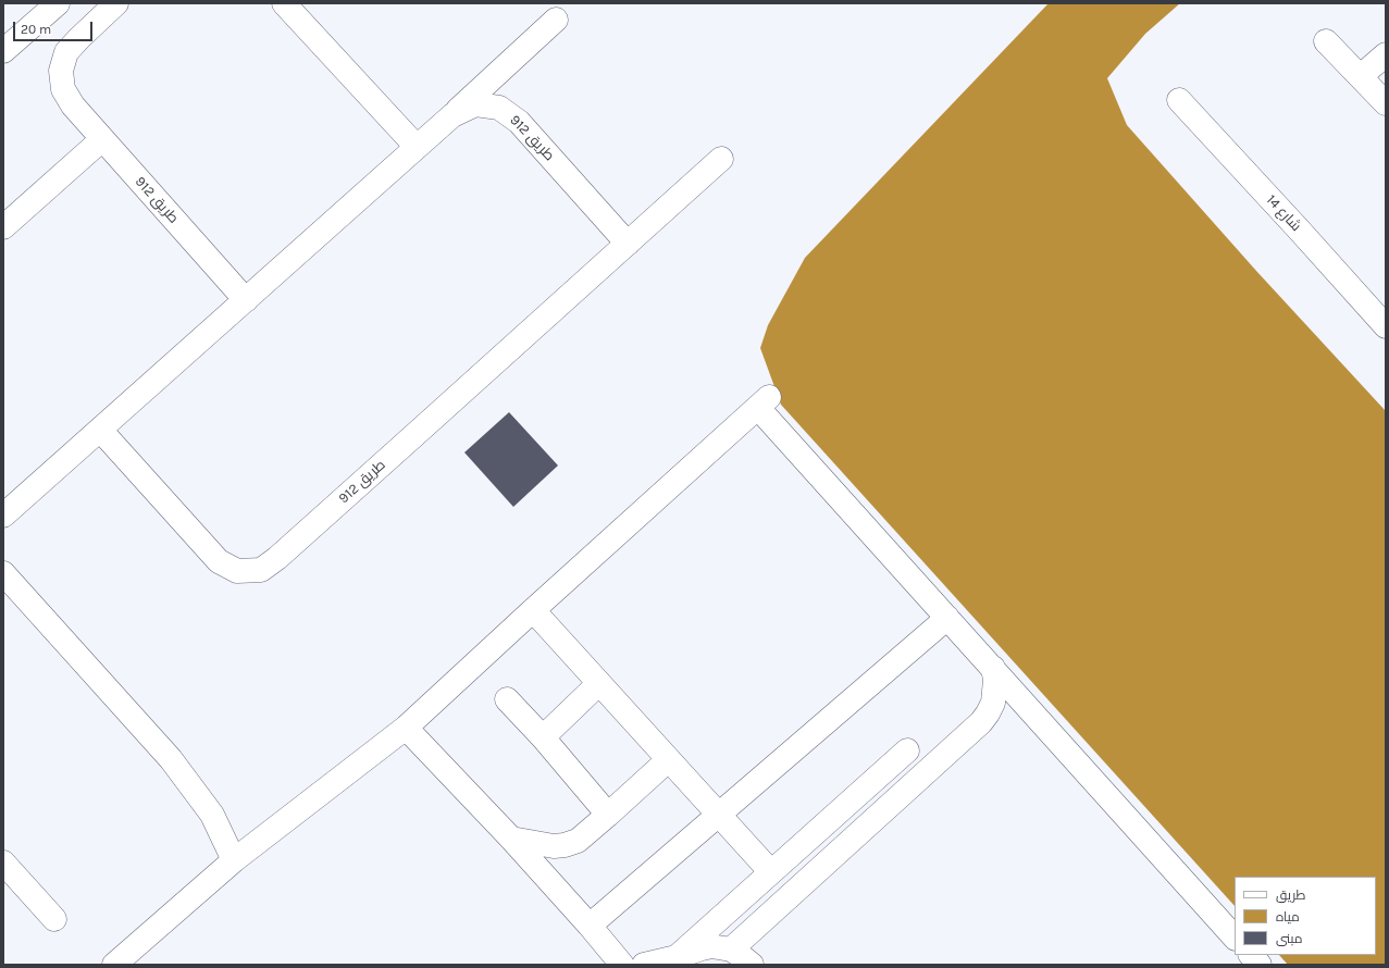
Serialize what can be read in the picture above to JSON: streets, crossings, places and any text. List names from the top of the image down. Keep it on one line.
{"streets":{"street":["طريق 912","شارع 14"]},"legend":["طريق","مياه","مبنى"],"scale_bar":"20 m"}
